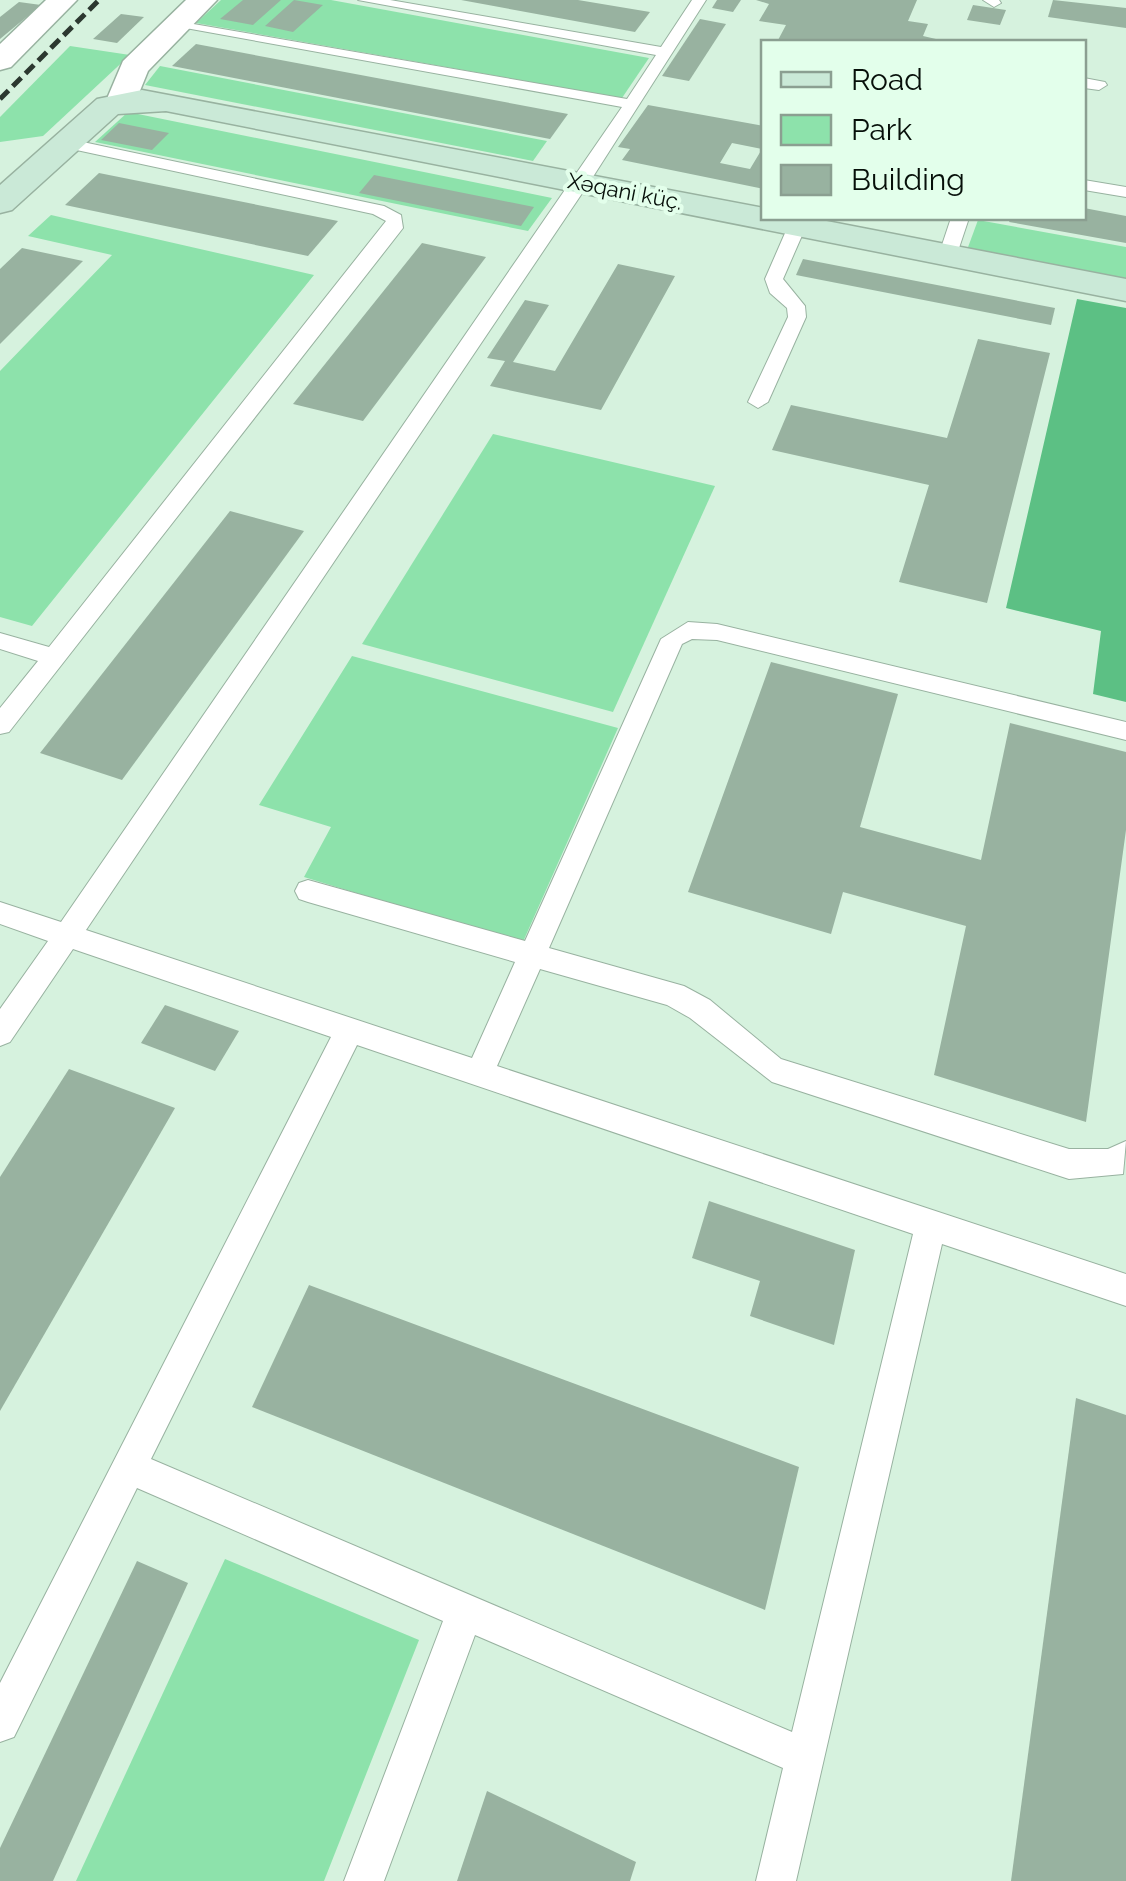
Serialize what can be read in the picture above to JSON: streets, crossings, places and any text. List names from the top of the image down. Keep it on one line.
{"streets":{"street":["Xəqani küç."]},"legend":["Road","Park","Building"]}
